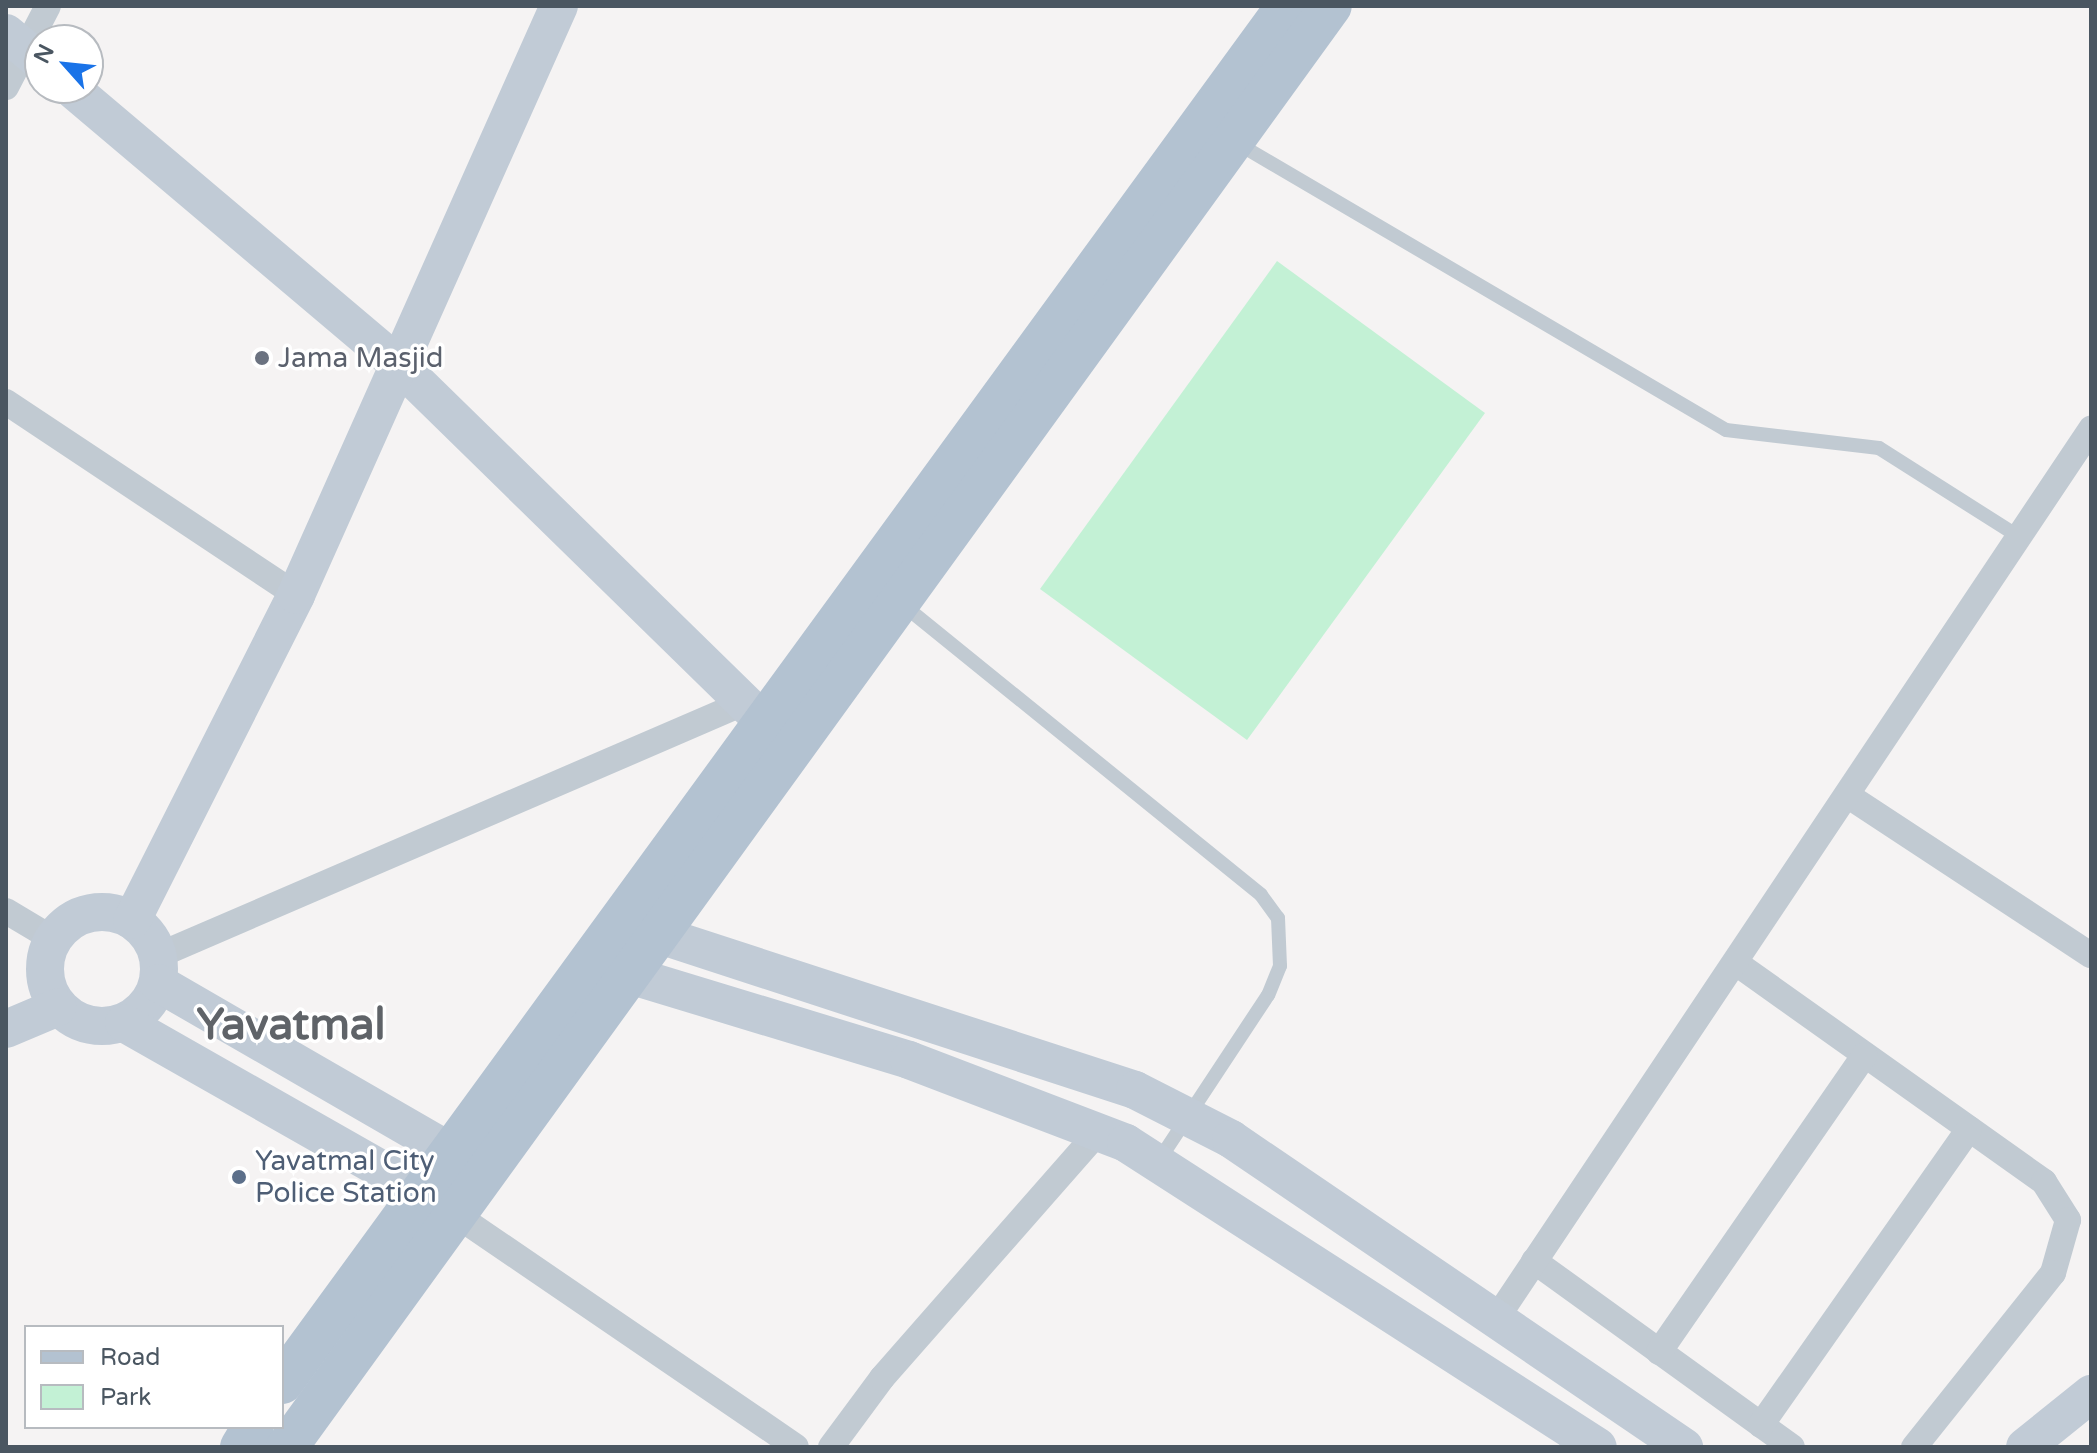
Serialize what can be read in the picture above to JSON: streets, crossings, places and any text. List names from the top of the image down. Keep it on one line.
{"districts":["Yavatmal"],"places":["Jama Masjid","Yavatmal City Police Station"],"legend":["Road","Park"],"north":"top left"}
